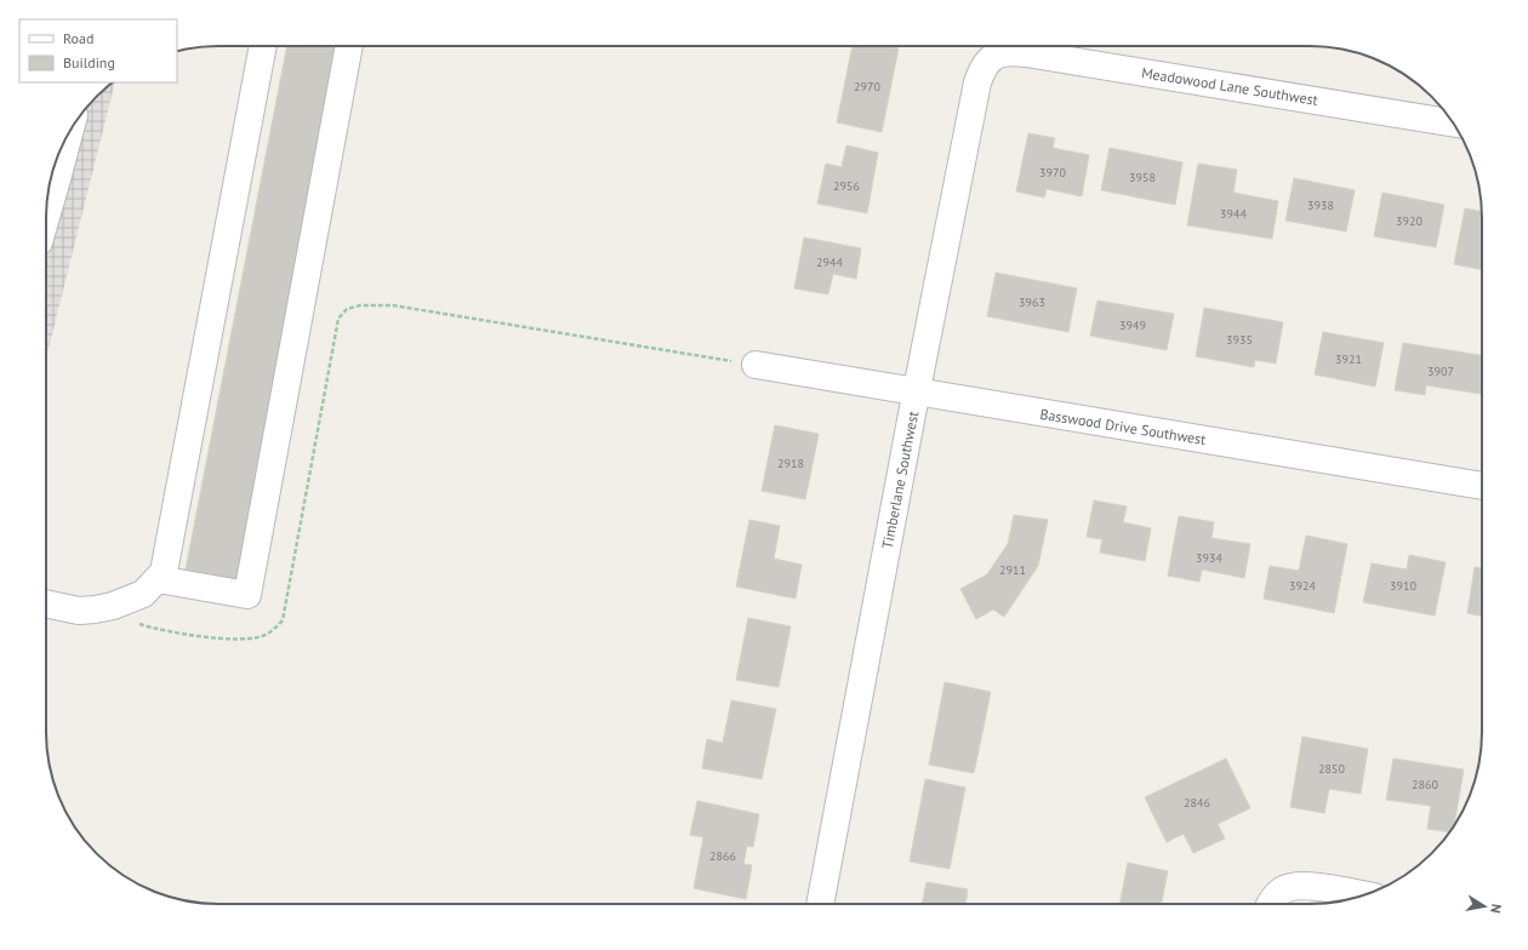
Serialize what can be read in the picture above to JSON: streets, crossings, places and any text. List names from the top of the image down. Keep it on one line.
{"streets":{"street":["Meadowood Lane Southwest","Basswood Drive Southwest","Timberlane Southwest"]},"crossings":[["Meadowood Lane Southwest","Timberlane Southwest"],["Basswood Drive Southwest","Timberlane Southwest"]],"house_numbers":["2970","3970","3958","2956","3938","3944","3920","2944","3963","3949","3935","3921","3907","2918","3934","2911","3924","3910","2850","2860","2846","2866"],"legend":["Road","Building"],"north":"right"}
